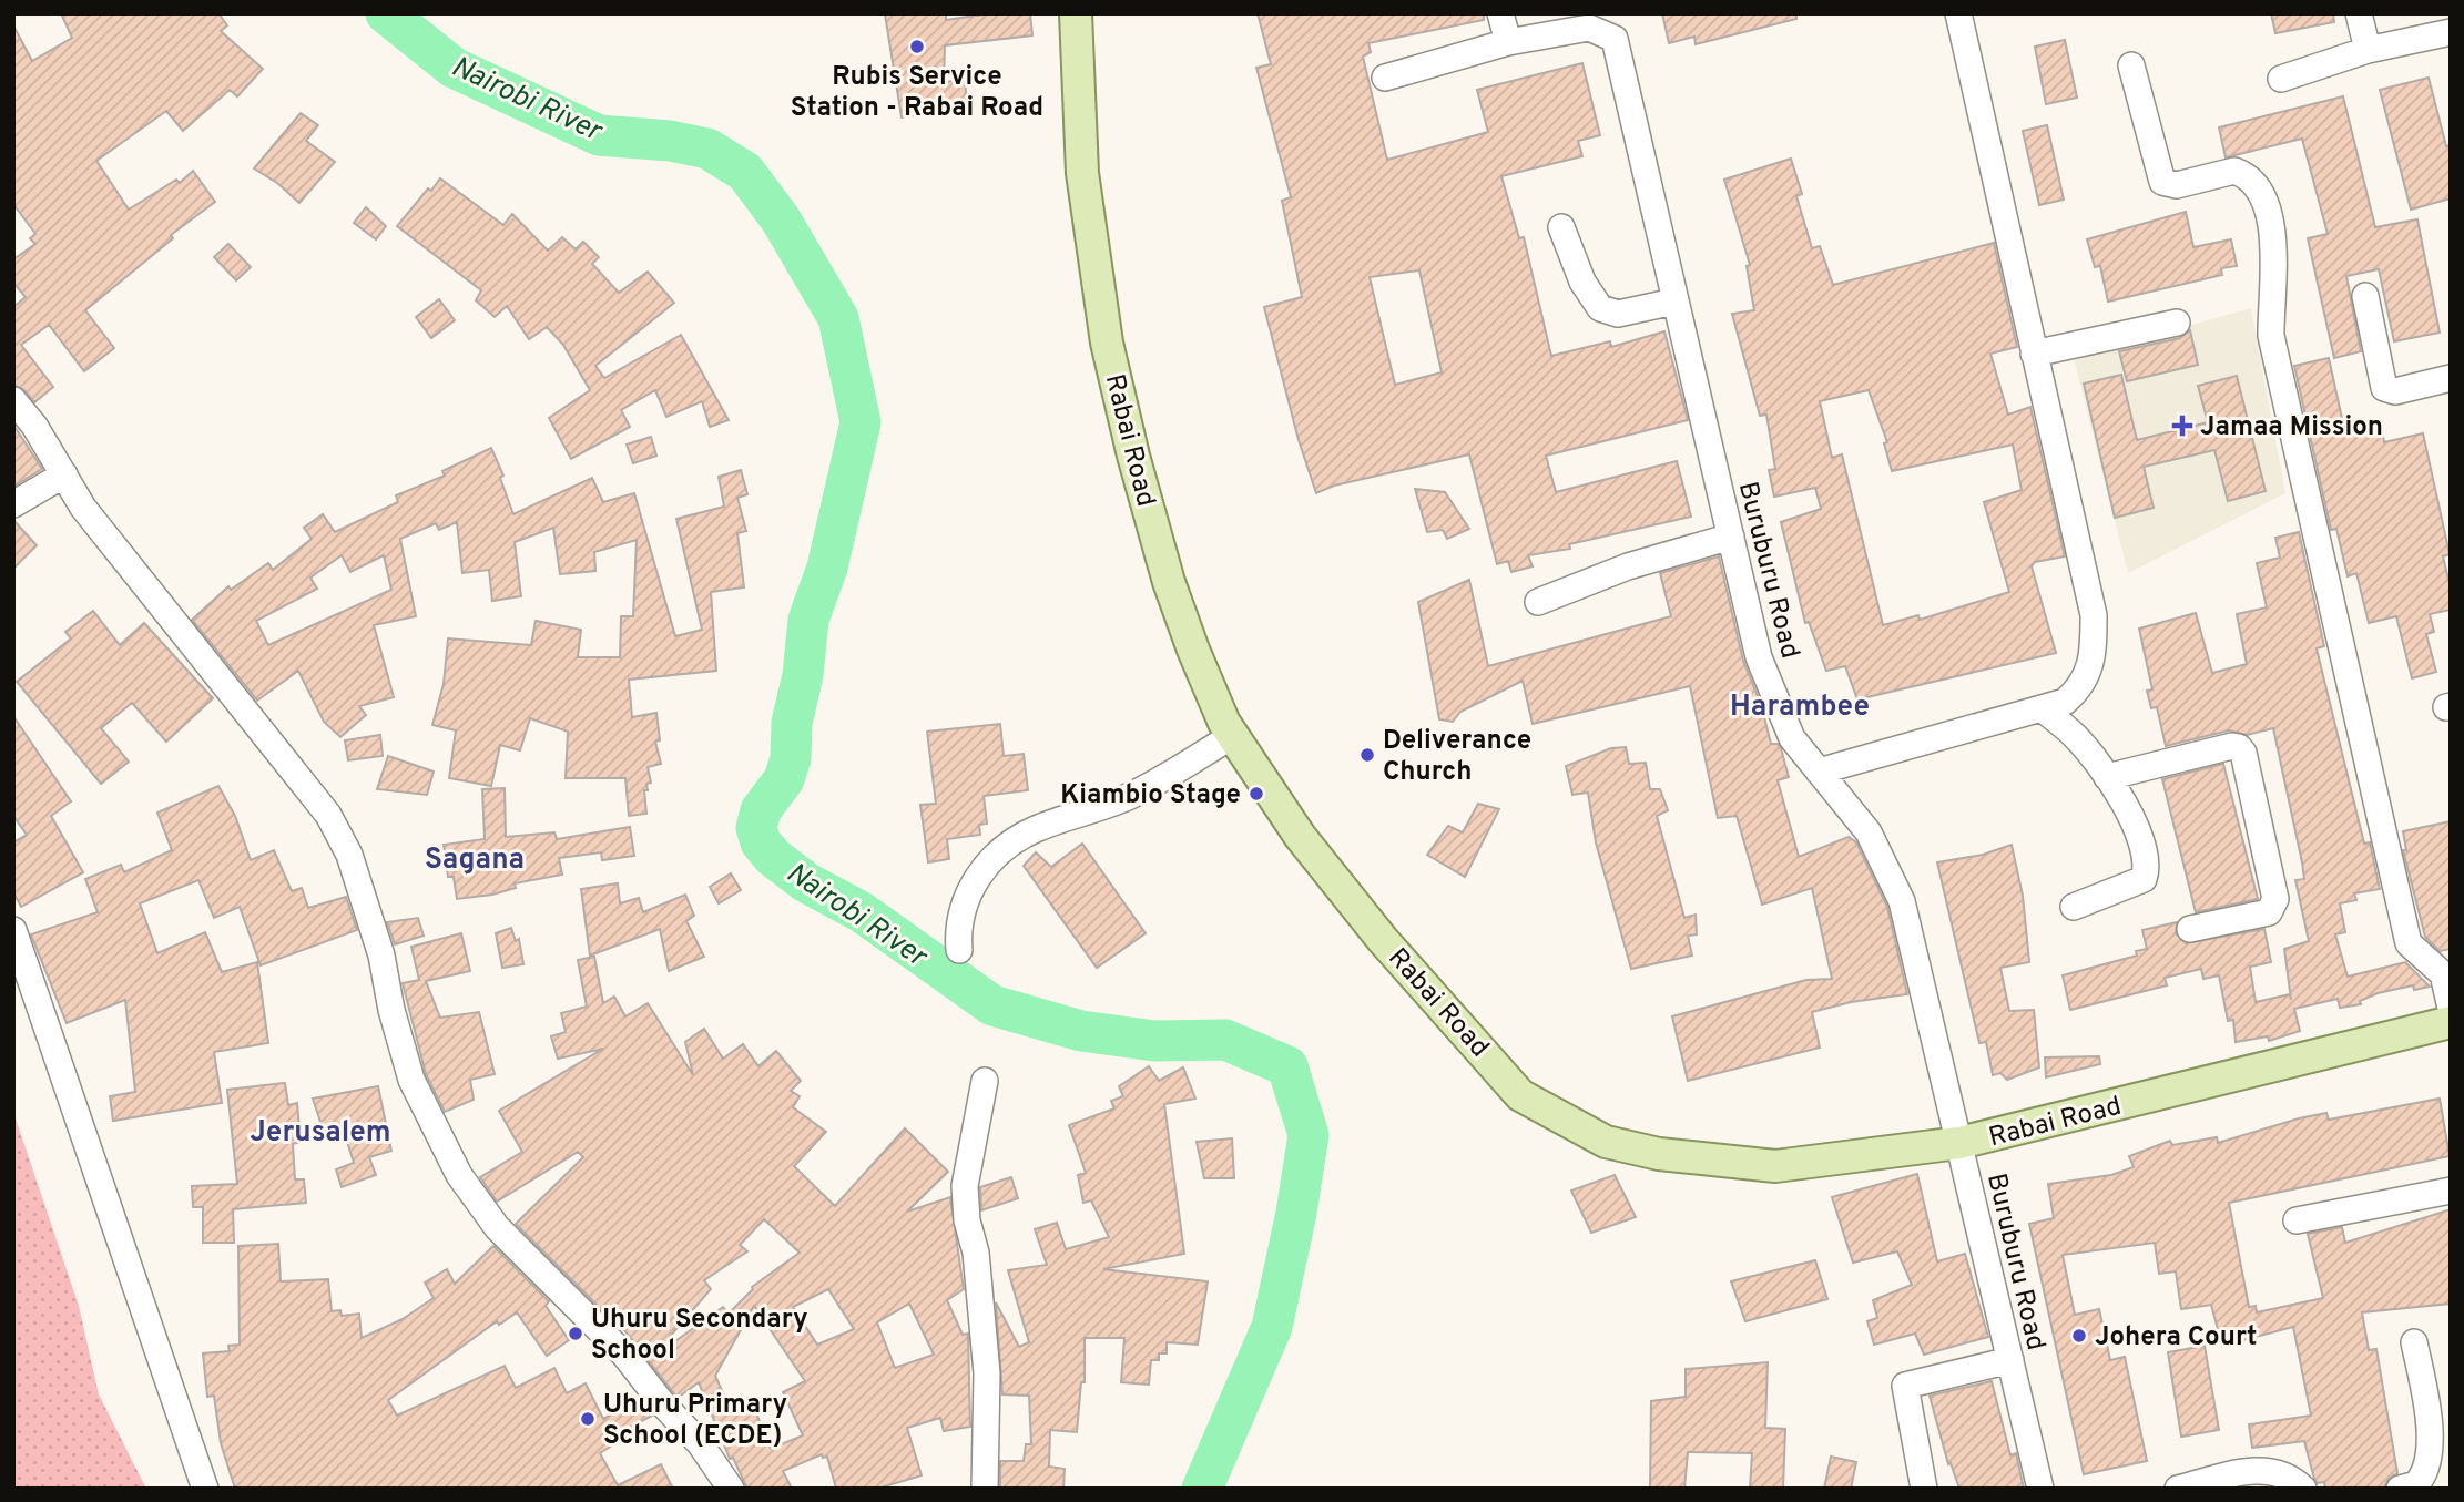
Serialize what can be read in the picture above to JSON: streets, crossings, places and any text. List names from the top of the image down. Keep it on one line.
{"streets":{"main road":["Rabai Road"],"street":["Buruburu Road"]},"crossings":[["Rabai Road","Buruburu Road"]],"districts":["Harambee","Sagana","Jerusalem"],"water":["Nairobi River"],"places":{"other":["Rubis Service Station - Rabai Road","Deliverance Church","Kiambio Stage","Uhuru Secondary School","Johera Court","Uhuru Primary School (ECDE)"],"health":["Jamaa Mission"]}}
